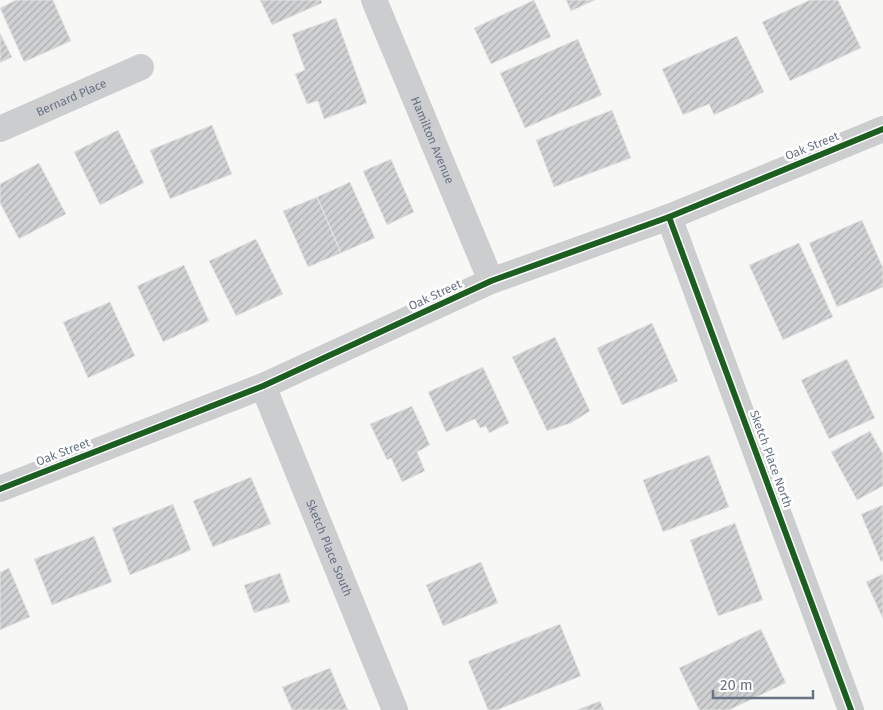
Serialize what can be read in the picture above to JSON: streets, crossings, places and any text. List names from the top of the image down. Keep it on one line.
{"streets":{"street":["Bernard Place","Hamilton Avenue","Oak Street","Sketch Place North","Sketch Place South"]},"crossings":[["Hamilton Avenue","Oak Street"],["Oak Street","Sketch Place North"],["Oak Street","Sketch Place South"]],"scale_bar":"20 m"}
